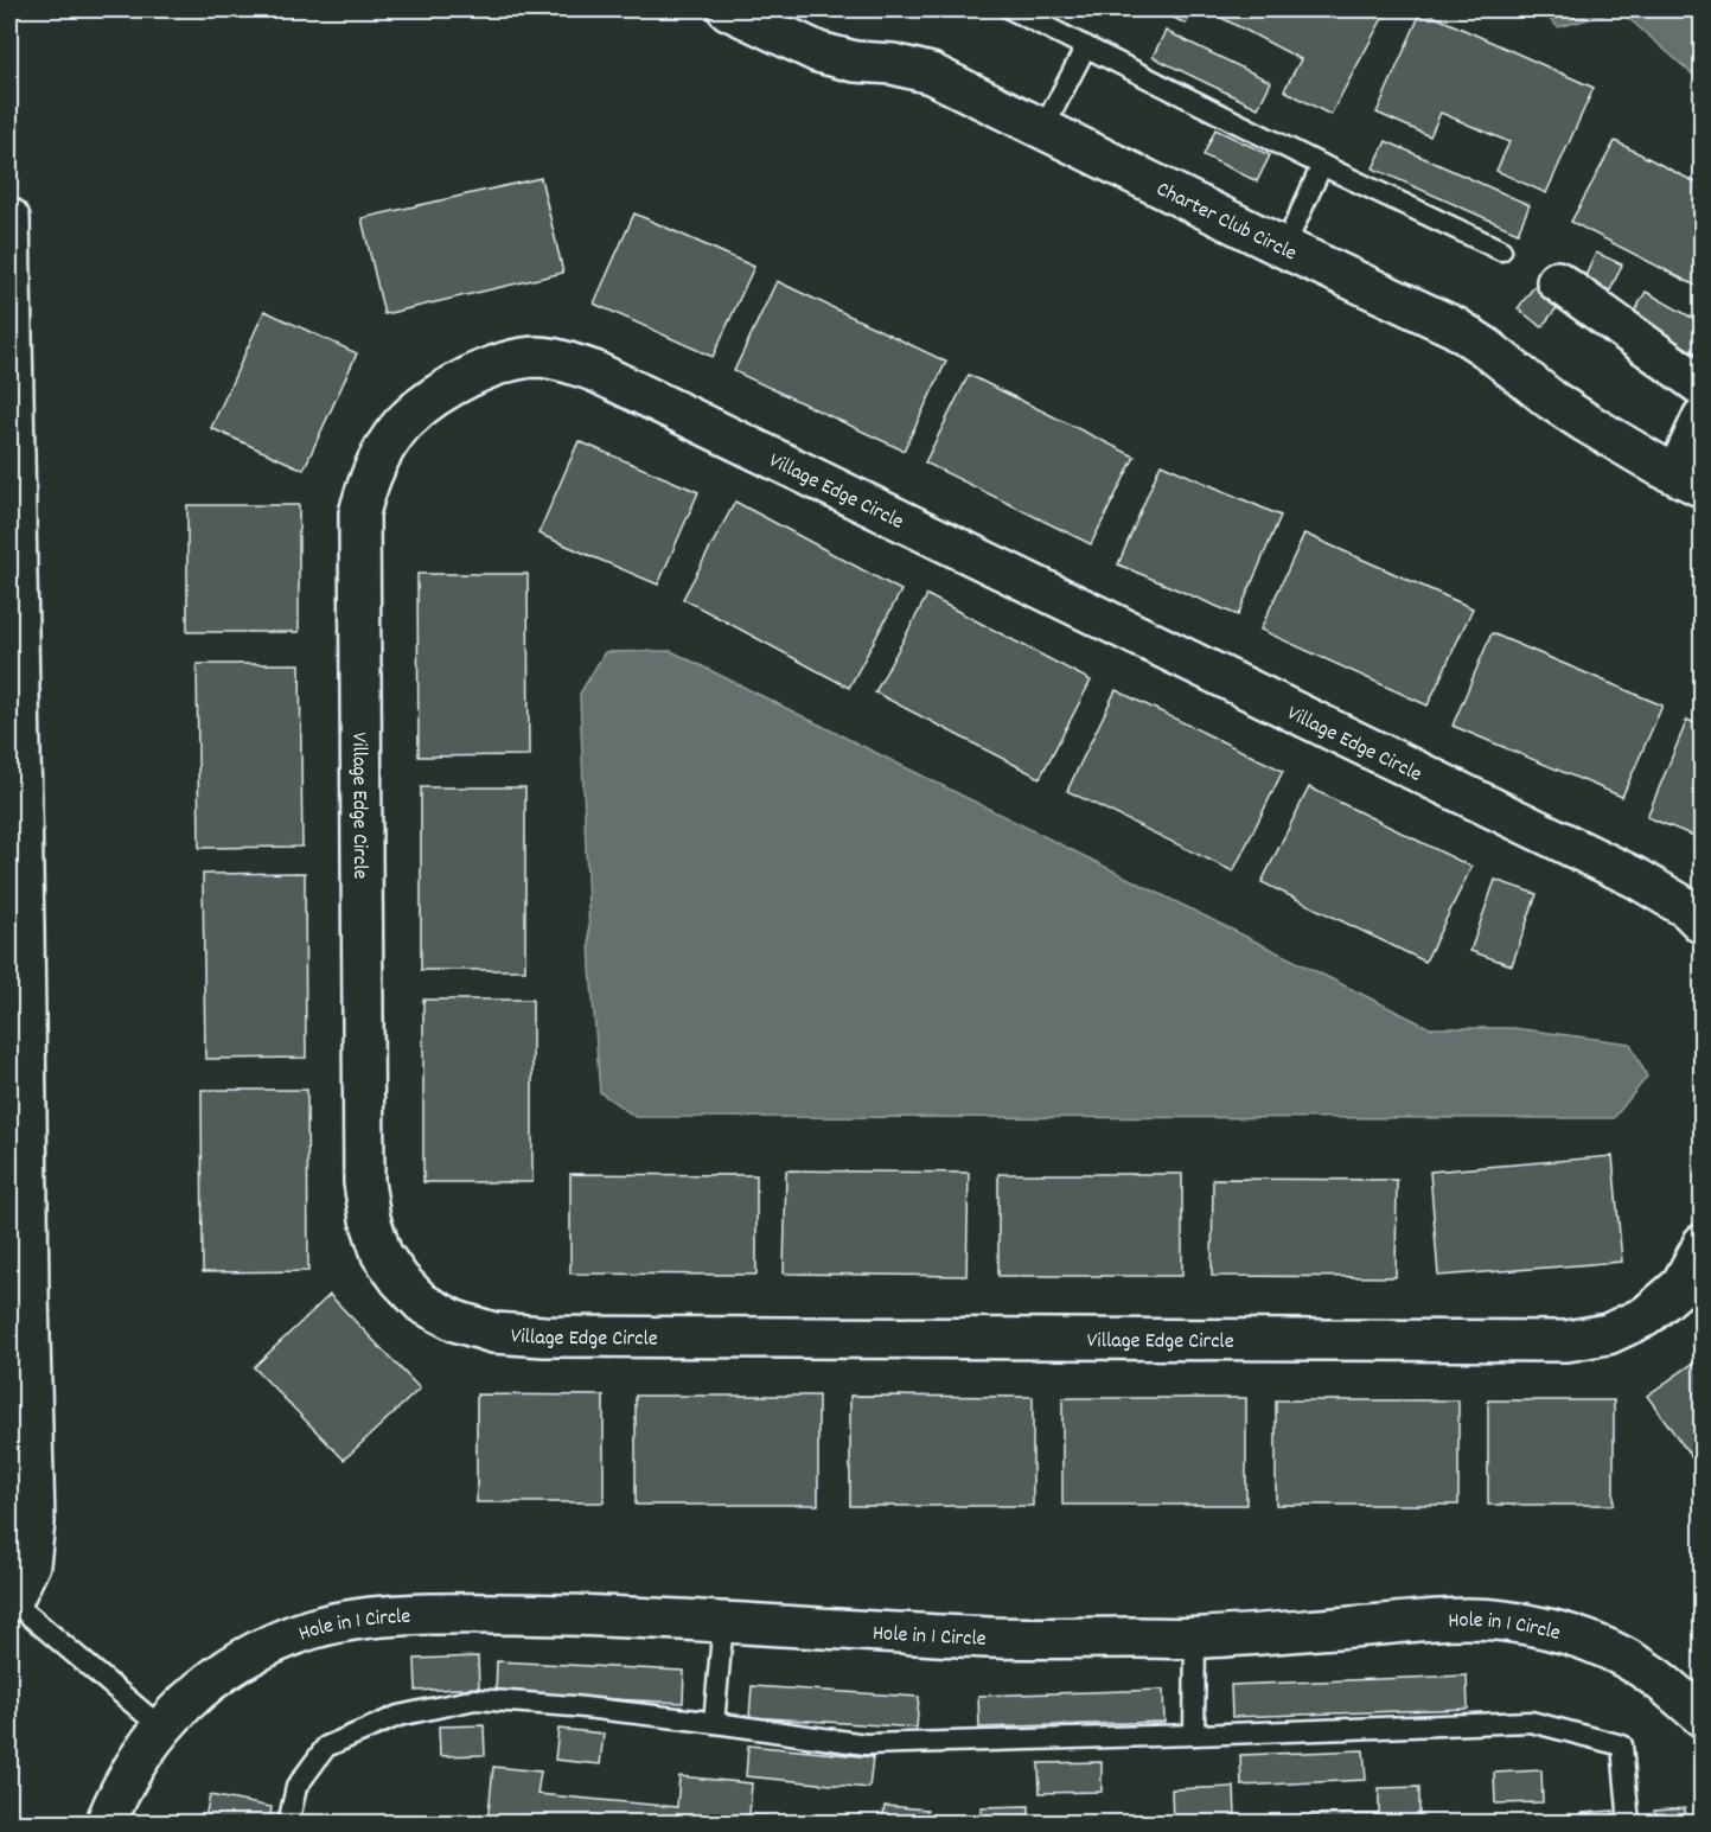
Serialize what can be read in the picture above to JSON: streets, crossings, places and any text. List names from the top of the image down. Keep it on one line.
{"streets":{"street":["Charter Club Circle","Village Edge Circle","Hole in 1 Circle"]}}
